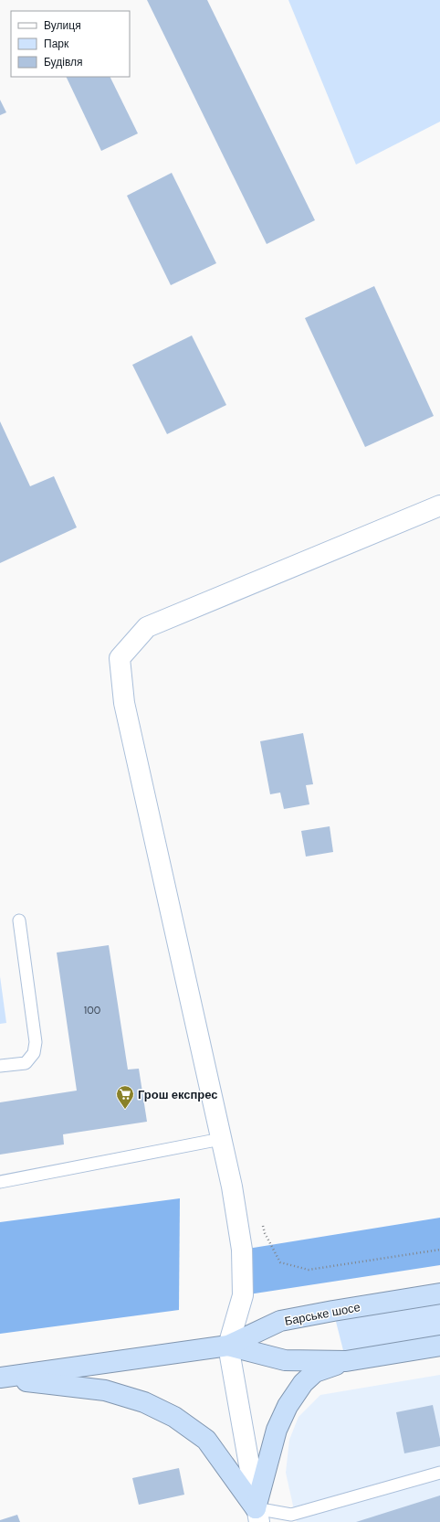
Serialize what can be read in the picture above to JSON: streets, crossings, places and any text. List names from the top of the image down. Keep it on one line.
{"streets":{"highway":["Барське шосе"]},"places":{"supermarket":["Грош експрес"]},"house_numbers":["100"],"legend":["Вулиця","Парк","Будівля"]}
